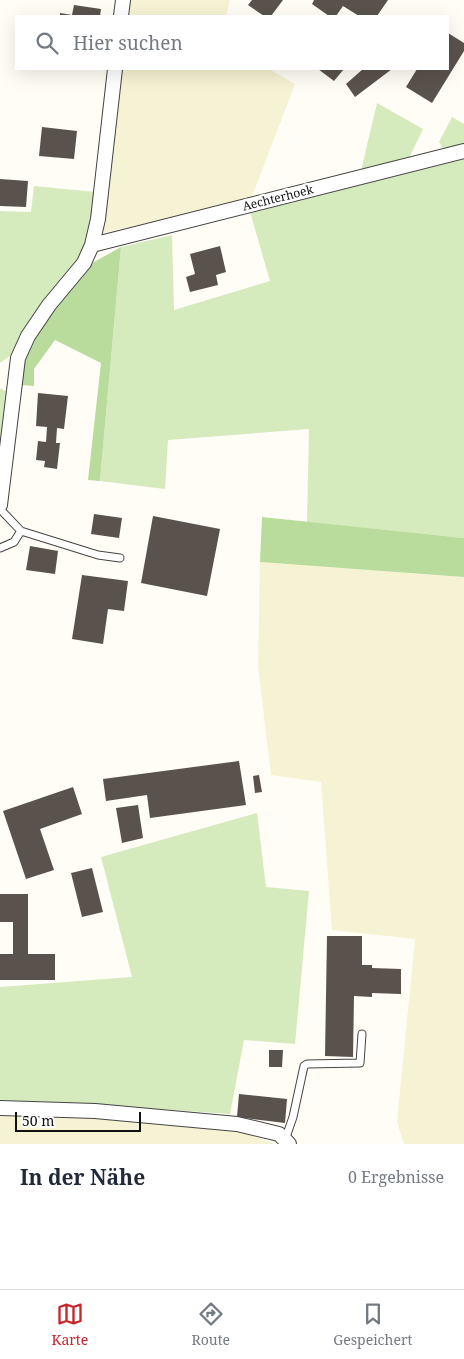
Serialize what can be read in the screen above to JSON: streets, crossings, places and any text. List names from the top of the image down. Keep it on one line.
{"streets":{"street":["Aechterhoek"]},"scale_bar":"50 m","page":{"search":"Hier suchen","scale":"50 m","heading":["In der Nähe","0 Ergebnisse"],"nav":["Karte","Route","Gespeichert"]}}
